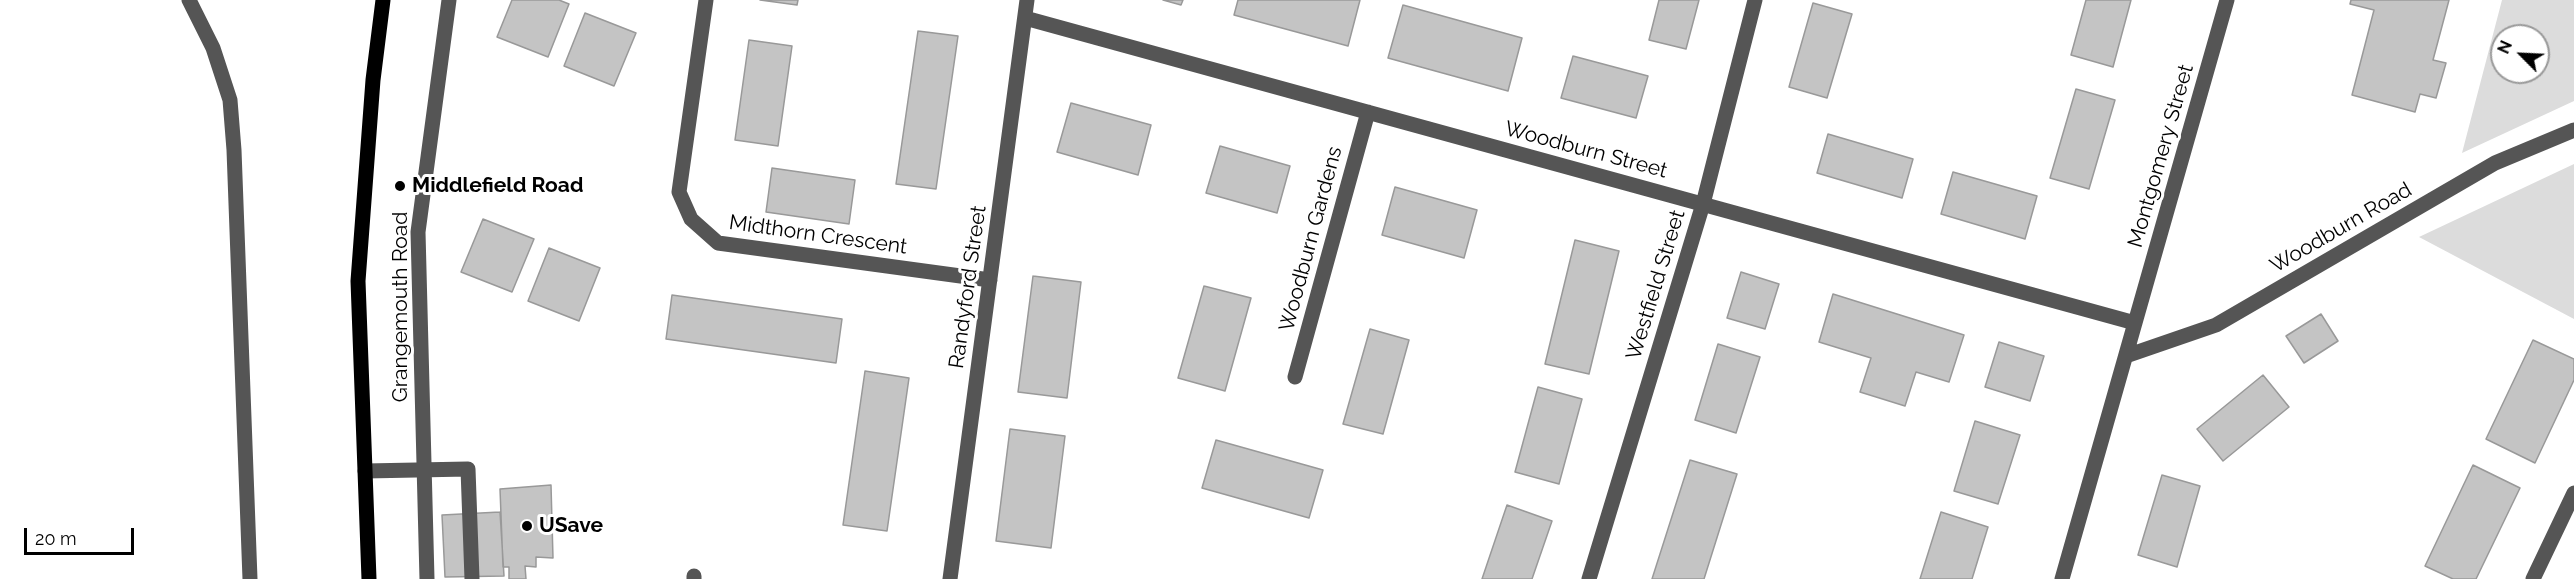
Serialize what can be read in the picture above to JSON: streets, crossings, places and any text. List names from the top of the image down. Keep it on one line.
{"streets":{"main road":["Grangemouth Road"],"street":["Woodburn Street","Montgomery Street","Woodburn Road","Midthorn Crescent","Woodburn Gardens","Westfield Street","Randyford Street"]},"crossings":[["Woodburn Street","Montgomery Street"],["Woodburn Street","Woodburn Gardens"],["Woodburn Street","Westfield Street"],["Woodburn Street","Randyford Street"],["Midthorn Crescent","Randyford Street"]],"places":["Middlefield Road","USave"],"scale_bar":"20 m","north":"top left"}
